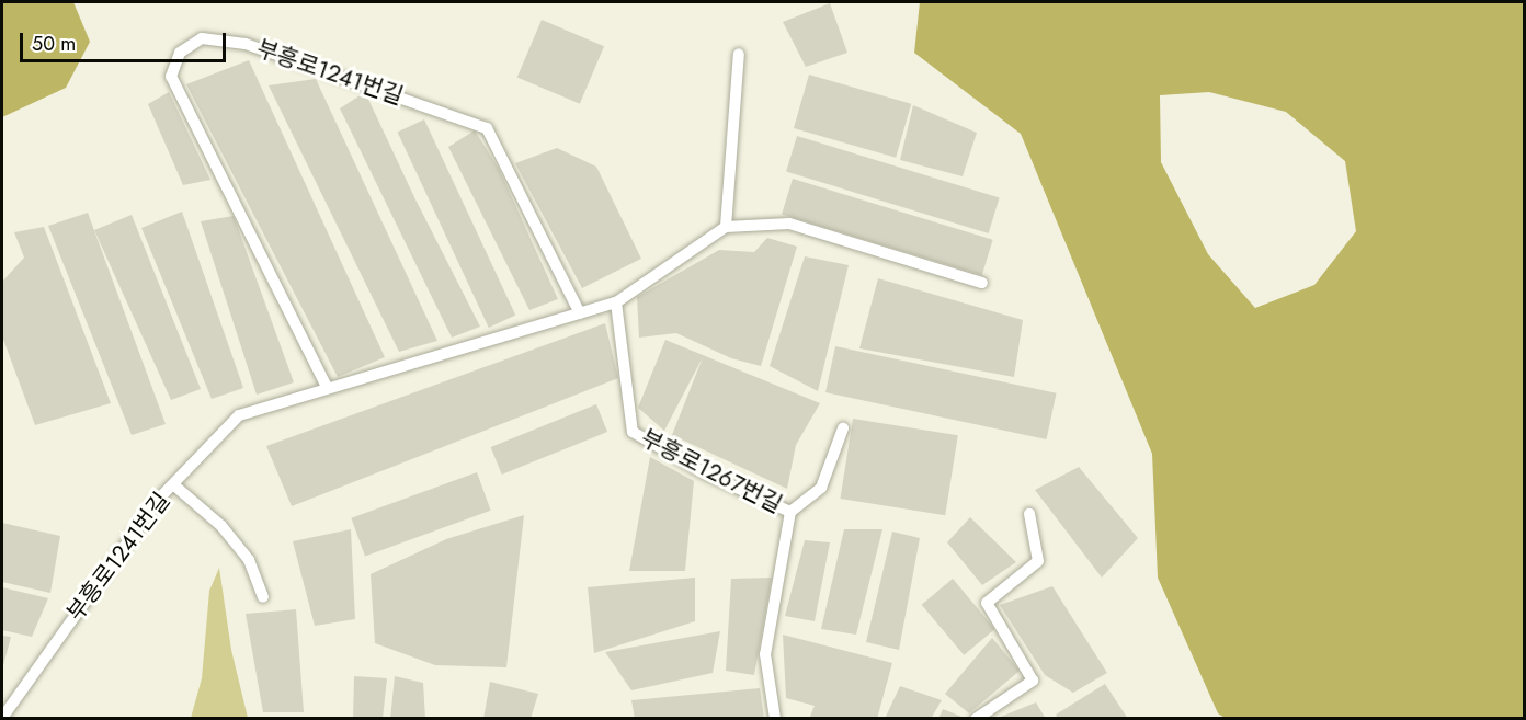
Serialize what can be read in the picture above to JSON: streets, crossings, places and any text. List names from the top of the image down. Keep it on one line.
{"streets":{"lane":["부흥로1241번길","부흥로1267번길"]},"crossings":[["부흥로1241번길","부흥로1267번길"]],"scale_bar":"50 m"}
